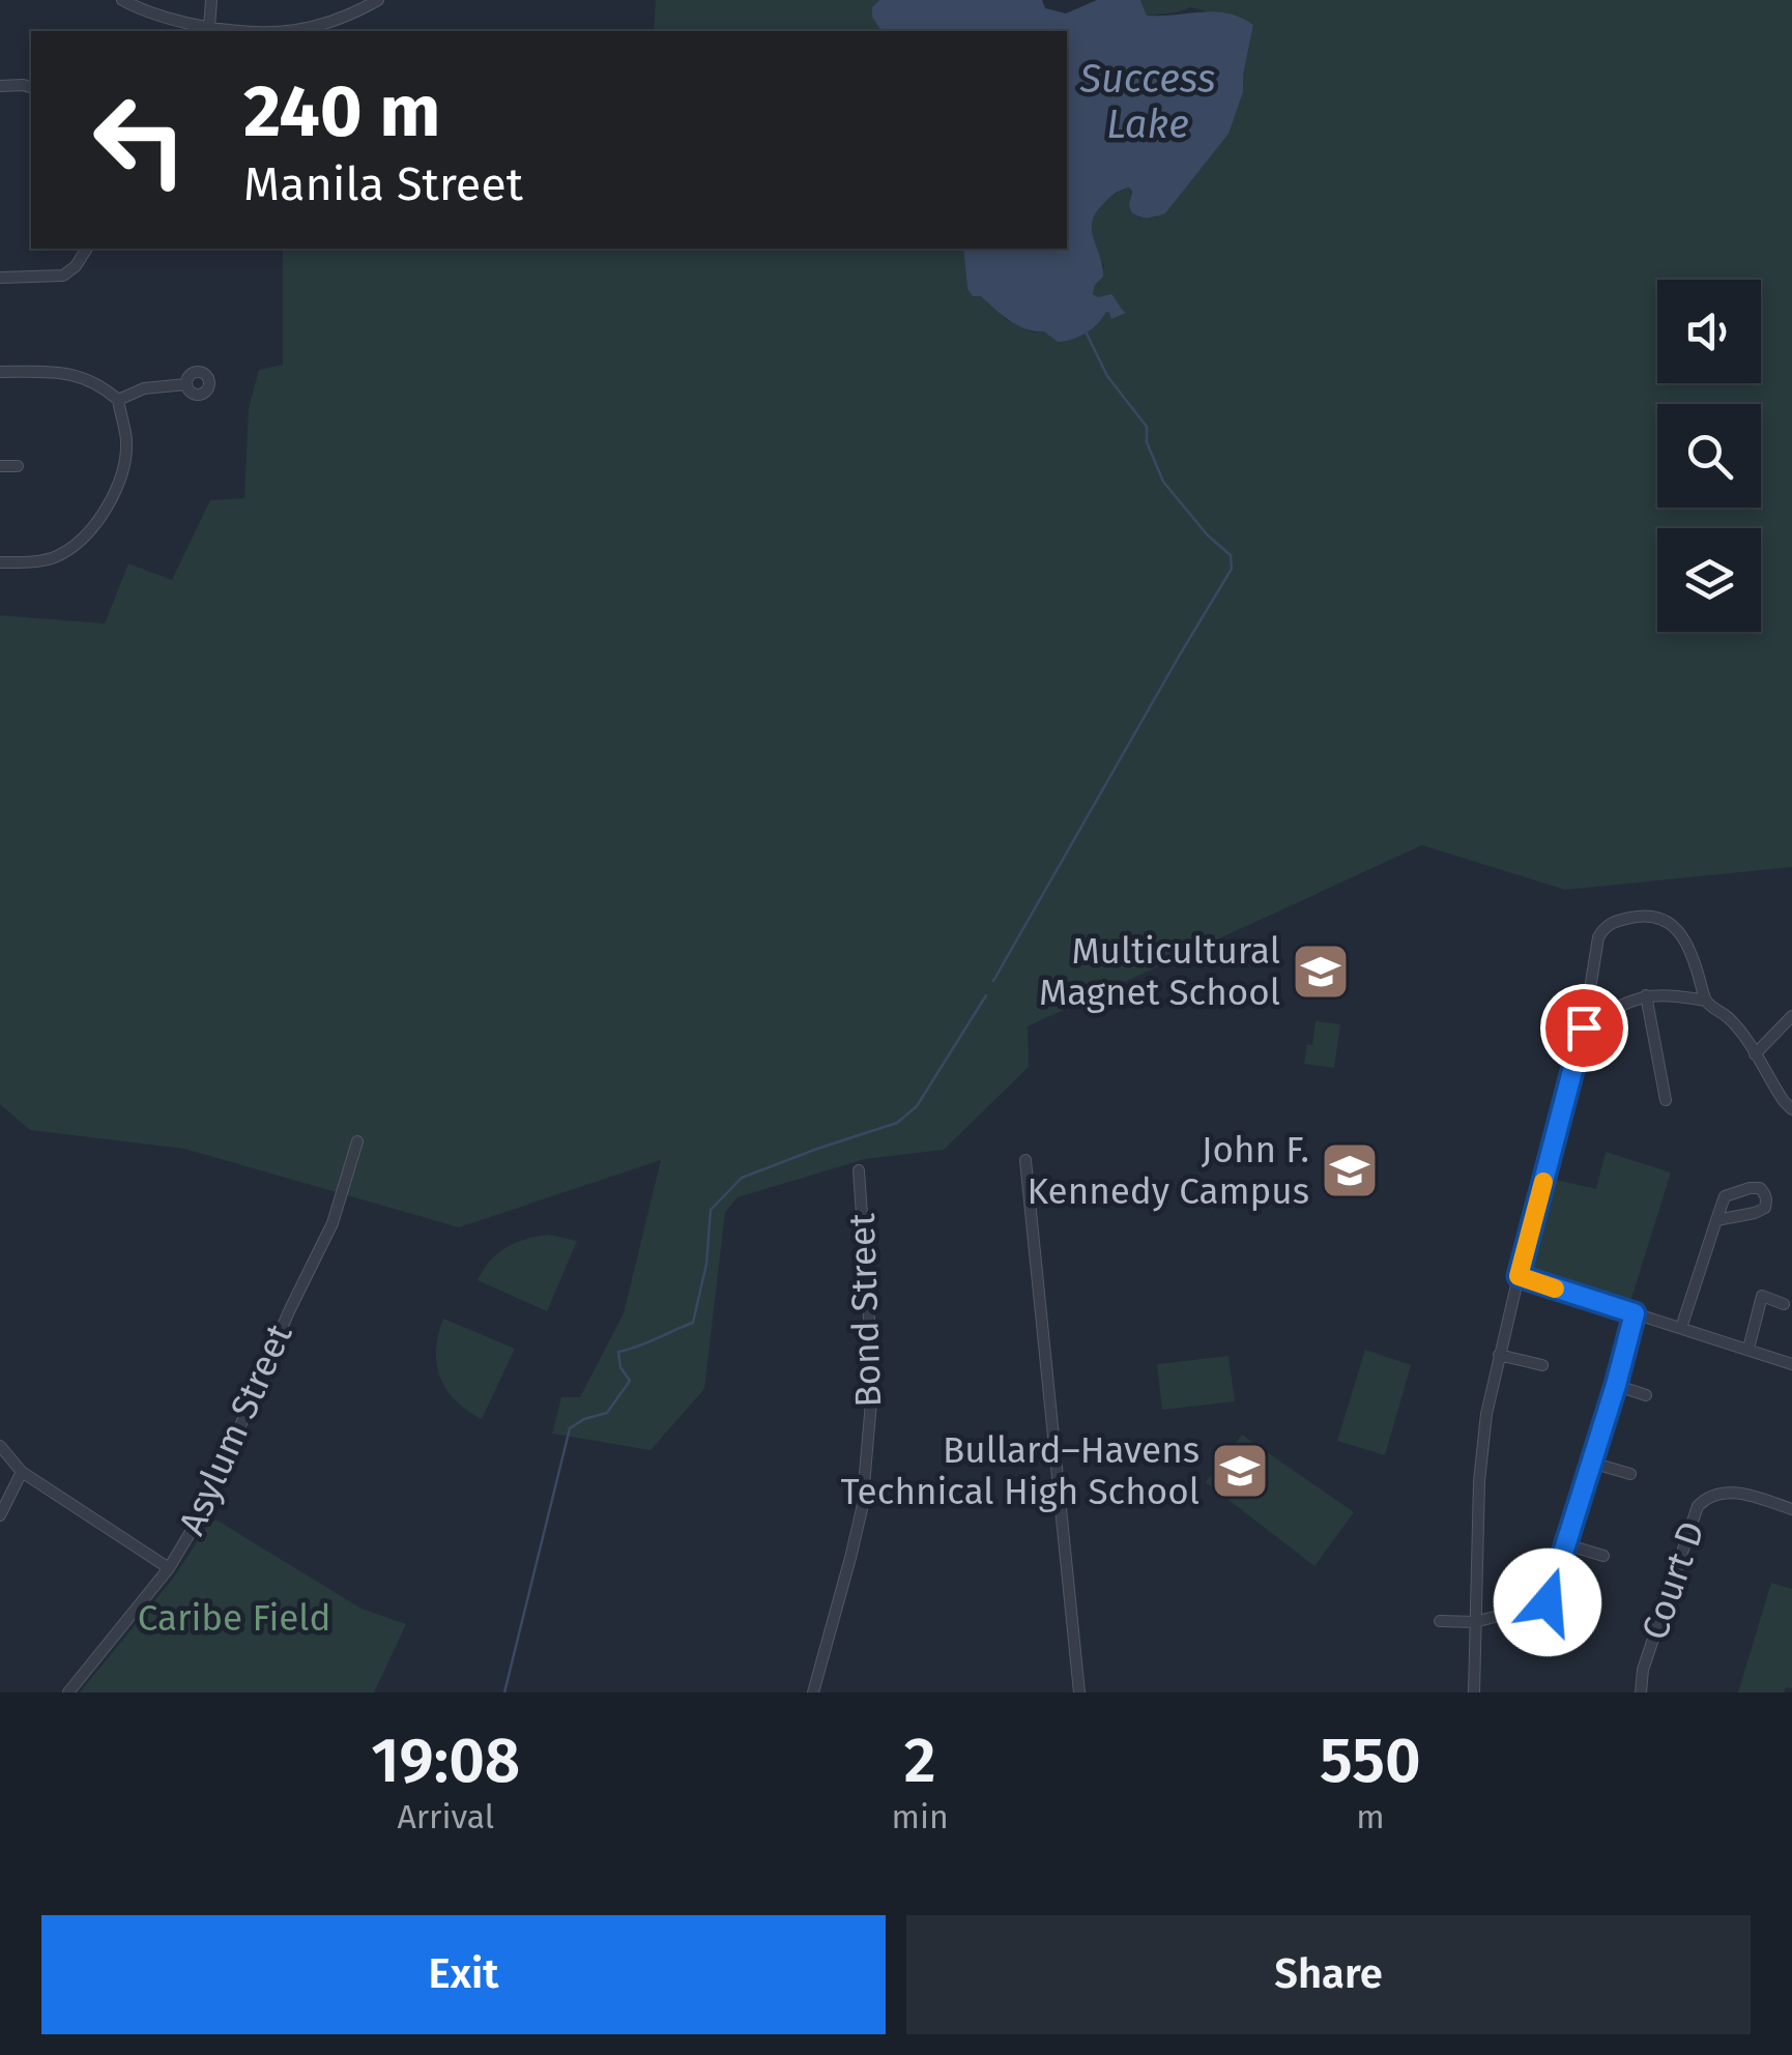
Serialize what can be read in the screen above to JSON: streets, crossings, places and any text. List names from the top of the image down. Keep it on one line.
{"streets":{"street":["Bond Street","Asylum Street","Court D"]},"water":["Success Lake"],"parks":["Caribe Field"],"places":{"school or university":["Multicultural Magnet School","John F. Kennedy Campus","Bullard–Havens Technical High School"]},"page":{"turn":["240 m","Manila Street"],"eta":["19:08","Arrival","2","min","550","m"],"buttons":["Exit","Share"]}}
